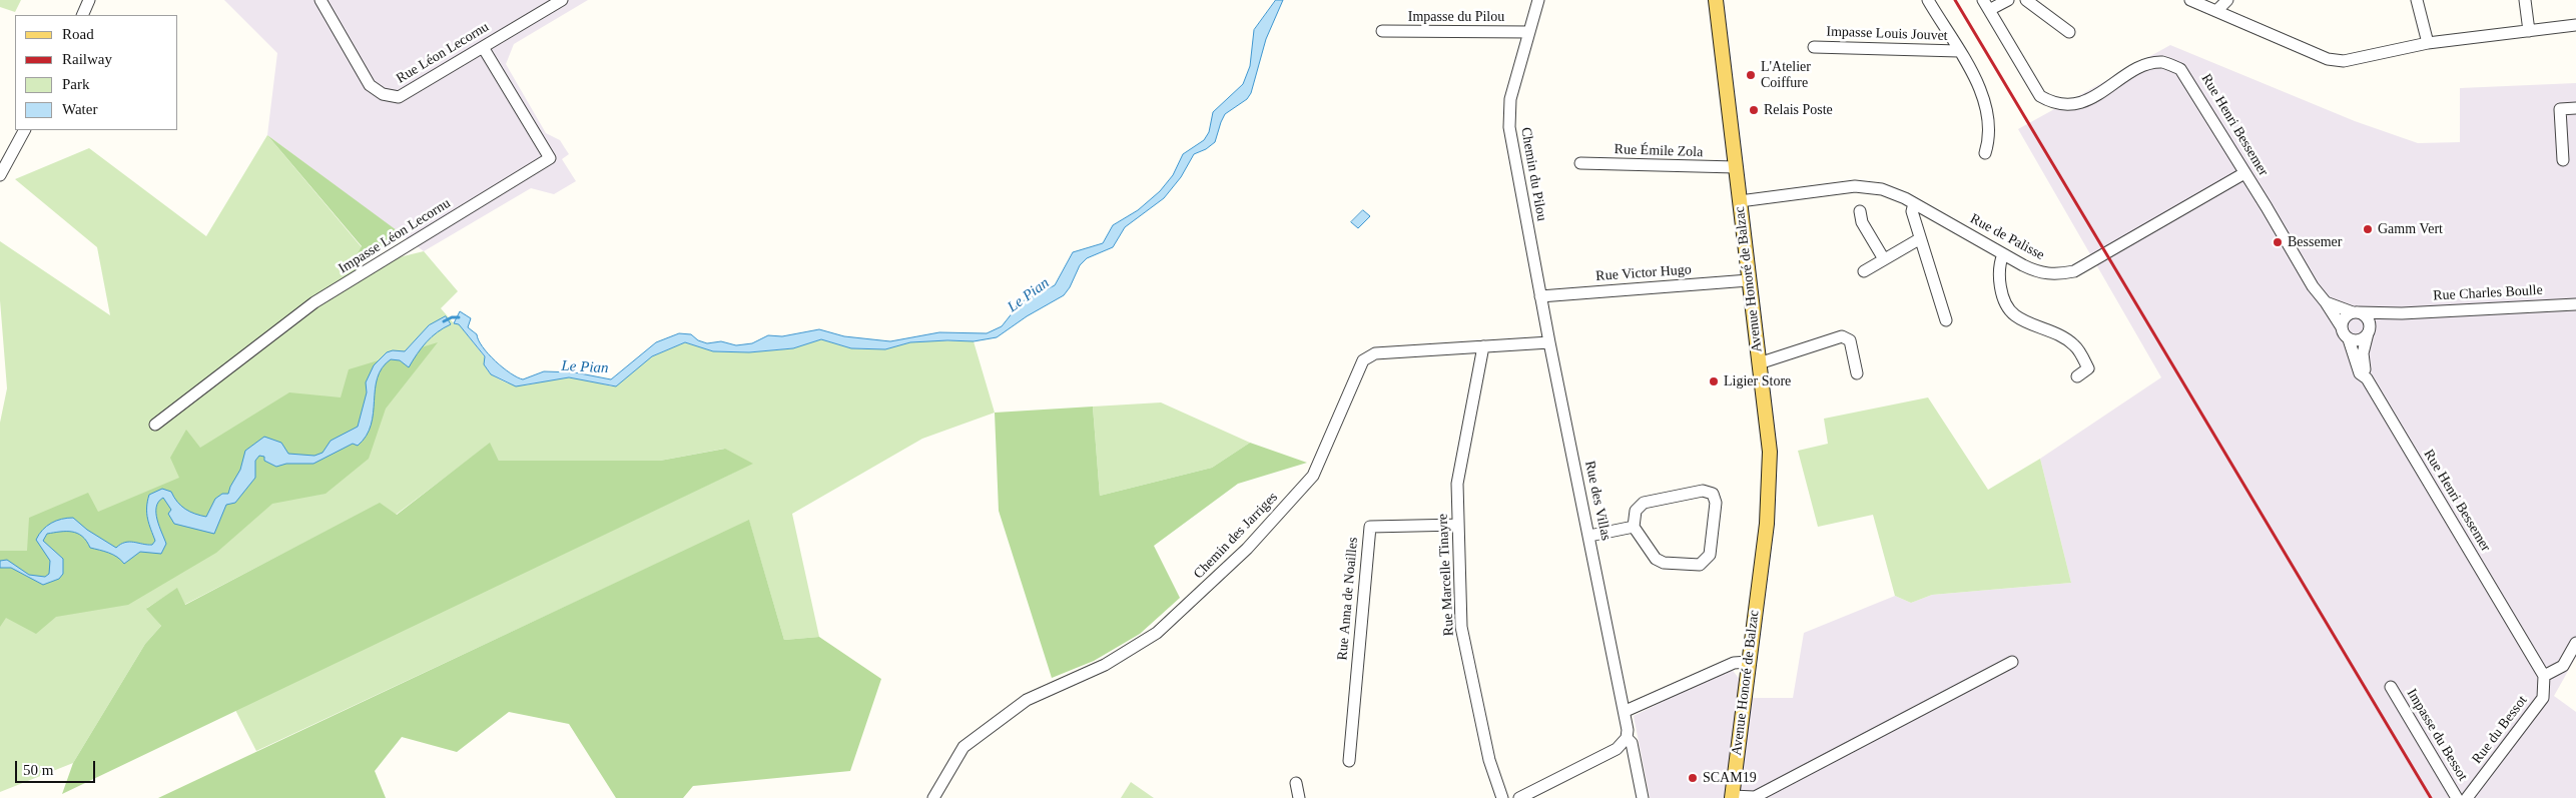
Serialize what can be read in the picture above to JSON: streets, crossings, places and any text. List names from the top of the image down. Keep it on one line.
{"streets":{"main road":["Avenue Honoré de Balzac"],"street":["Impasse du Pilou","Impasse Louis Jouvet","Rue Léon Lecornu","Rue Henri Bessemer","Rue Émile Zola","Chemin du Pilou","Impasse Léon Lecornu","Rue de Palisse","Rue Victor Hugo","Rue Charles Boulle","Rue des Villas","Chemin des Jarriges","Rue Marcelle Tinayre","Rue Anna de Noailles","Rue du Bessot","Impasse du Bessot"]},"crossings":[["Impasse du Pilou","Chemin du Pilou"],["Rue Léon Lecornu","Impasse Léon Lecornu"],["Rue Henri Bessemer","Rue de Palisse"],["Rue Henri Bessemer","Rue Charles Boulle"],["Rue Henri Bessemer","Rue du Bessot"],["Rue Émile Zola","Avenue Honoré de Balzac"],["Chemin du Pilou","Rue Victor Hugo"],["Chemin du Pilou","Rue des Villas"],["Rue de Palisse","Avenue Honoré de Balzac"],["Rue Victor Hugo","Avenue Honoré de Balzac"],["Rue Victor Hugo","Rue des Villas"],["Rue des Villas","Chemin des Jarriges"],["Chemin des Jarriges","Rue Marcelle Tinayre"],["Rue Marcelle Tinayre","Rue Anna de Noailles"]],"water":["Le Pian"],"places":["L'Atelier Coiffure","Relais Poste","Gamm Vert","Bessemer","Ligier Store","SCAM19"],"legend":["Road","Railway","Park","Water"],"scale_bar":"50 m"}
